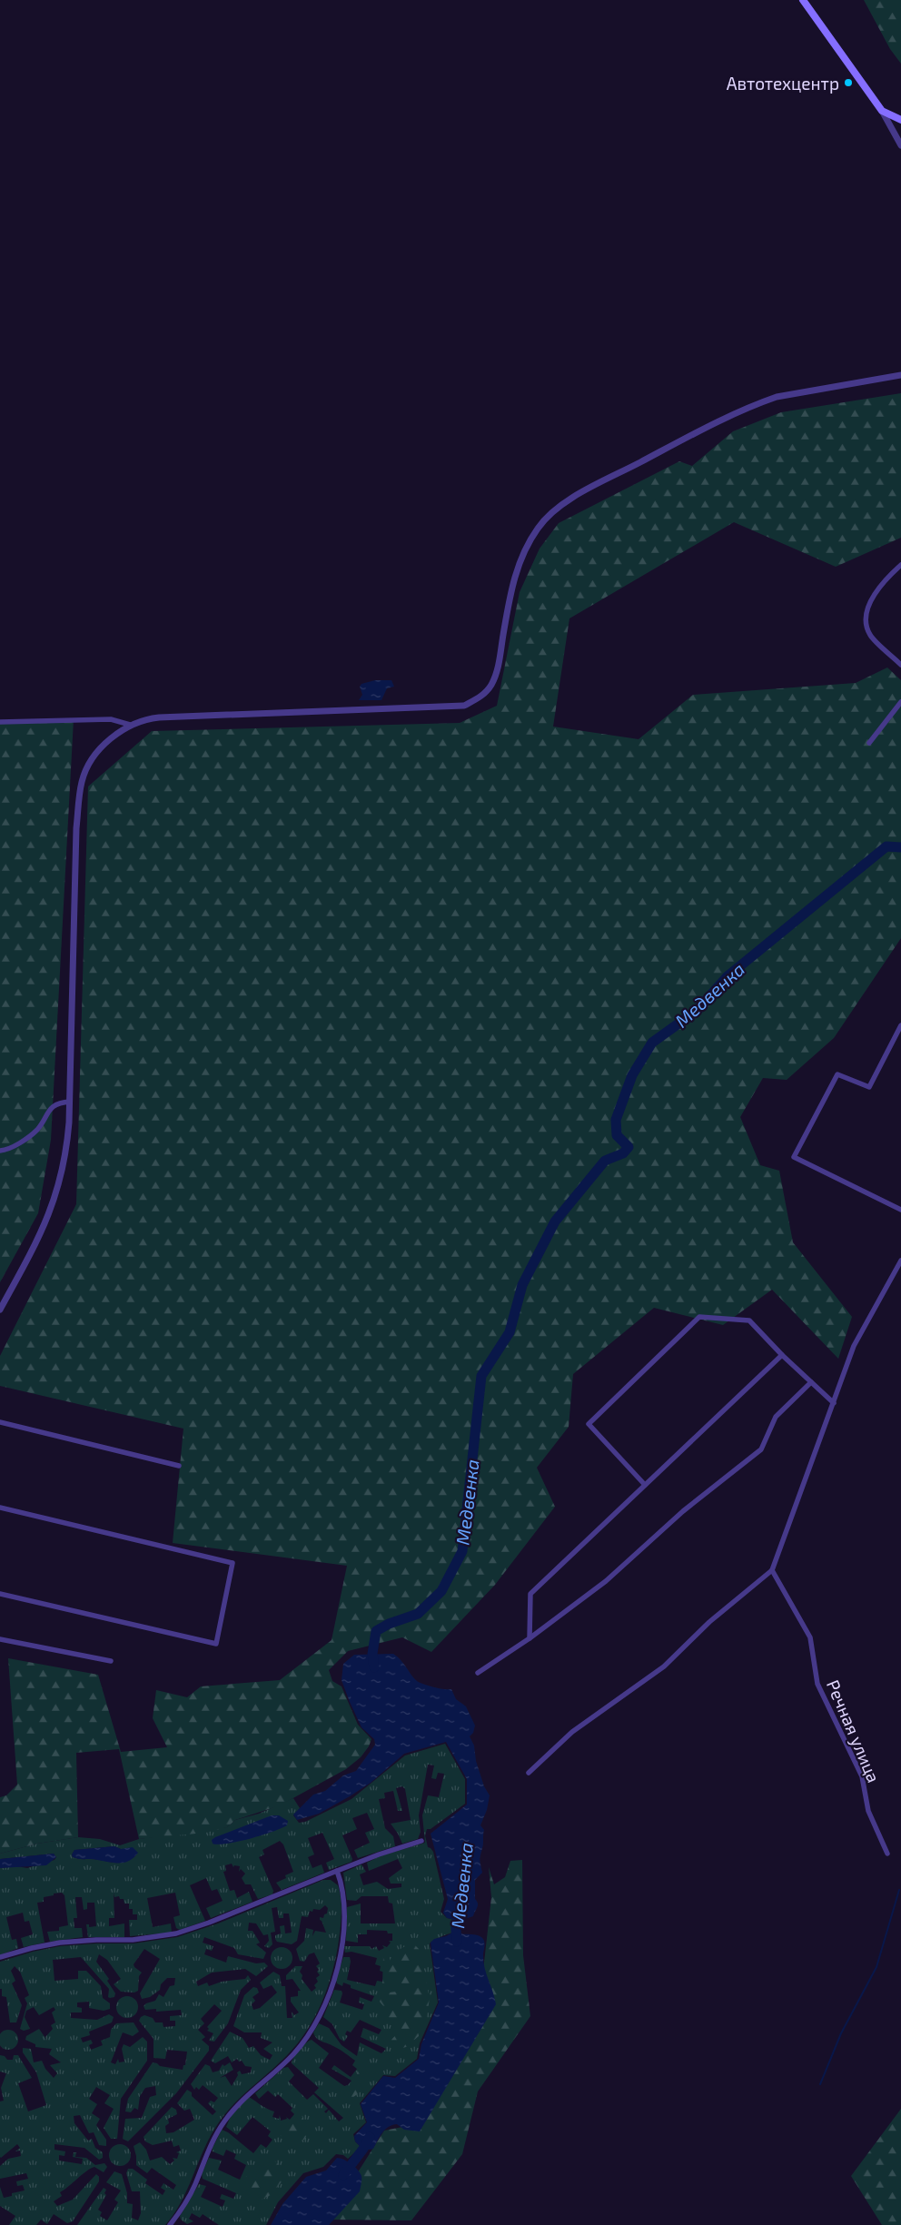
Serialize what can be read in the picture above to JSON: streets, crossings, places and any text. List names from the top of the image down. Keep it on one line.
{"streets":{"street":["Речная улица"]},"water":["Медвенка"],"places":["Автотехцентр"]}
